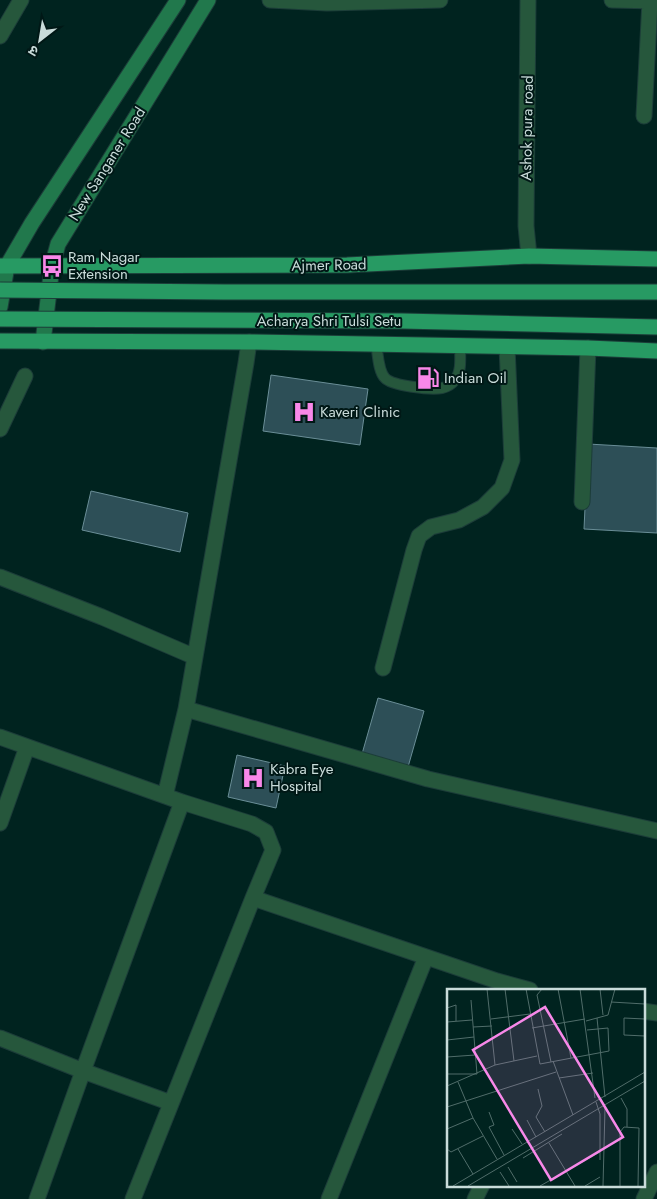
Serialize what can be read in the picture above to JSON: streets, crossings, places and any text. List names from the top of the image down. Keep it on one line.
{"streets":{"highway":["Ajmer Road","Acharya Shri Tulsi Setu"],"main road":["New Sanganer Road"],"street":["Ashok pura road"]},"crossings":[["Ashok pura road","Ajmer Road"],["New Sanganer Road","Ajmer Road"]],"places":{"bus stop":["Ram Nagar Extension"],"fuel station":["Indian Oil"],"hospital":["Kaveri Clinic","Kabra Eye Hospital"]},"north":"bottom left"}
